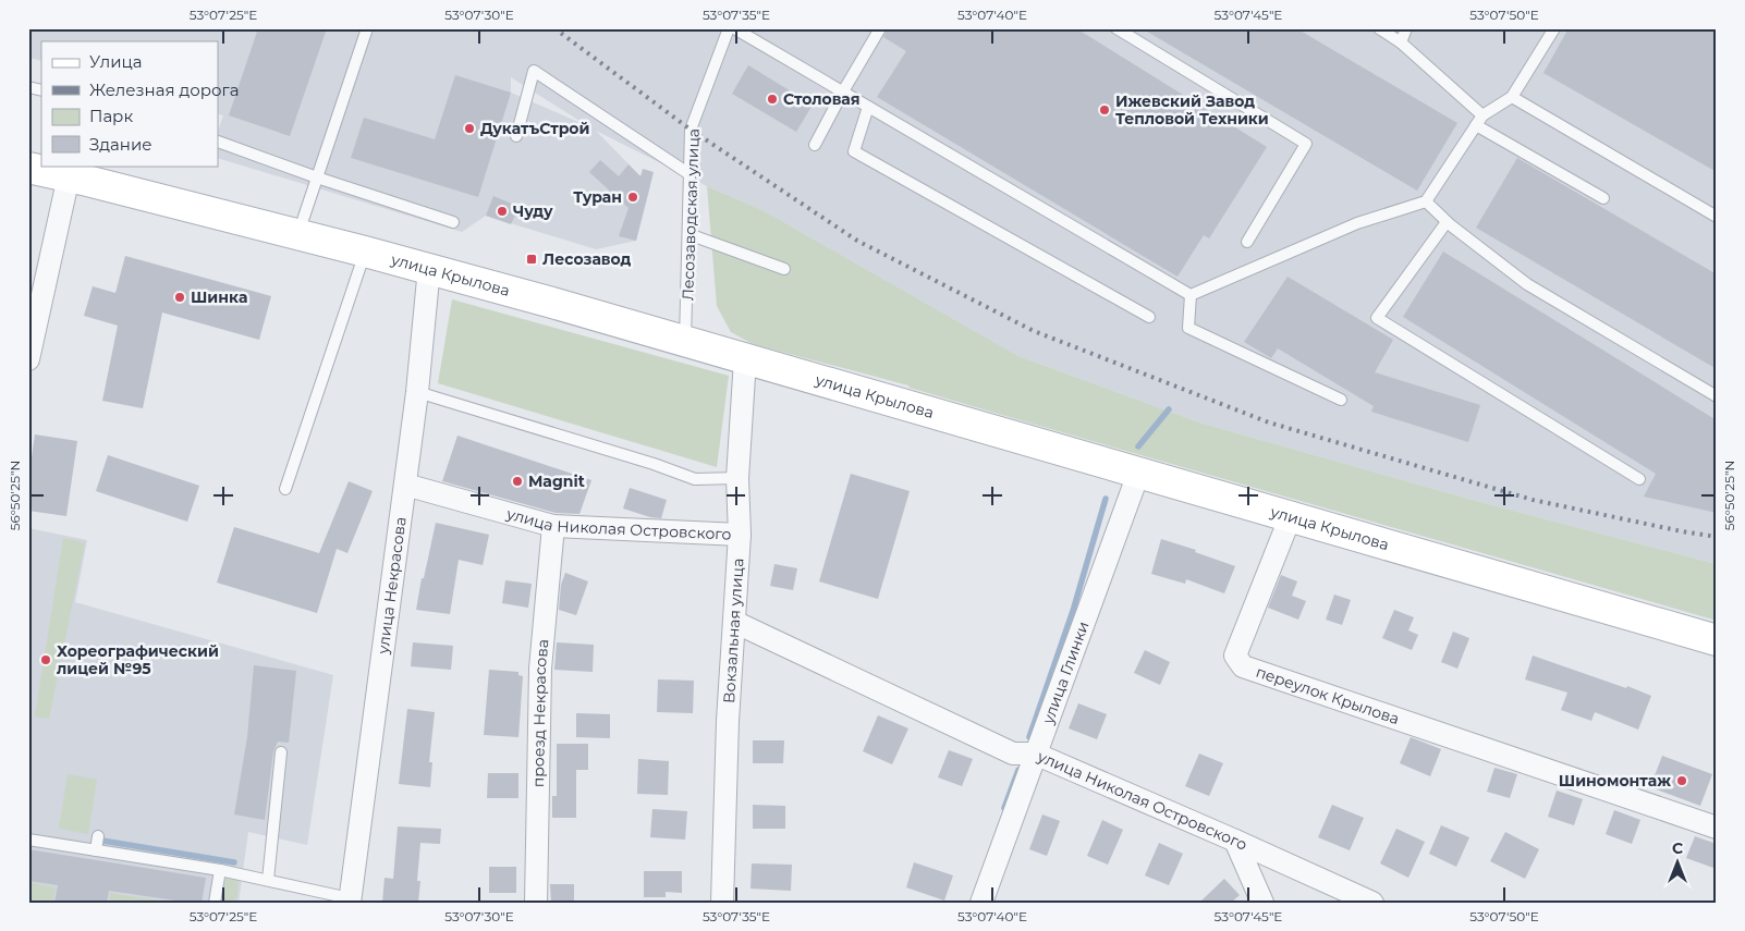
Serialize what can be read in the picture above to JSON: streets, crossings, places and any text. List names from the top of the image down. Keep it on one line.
{"streets":{"main road":["улица Крылова"],"street":["улица Николая Островского","улица Некрасова","Вокзальная улица","улица Глинки","переулок Крылова","проезд Некрасова"],"lane":["Лесозаводская улица"]},"crossings":[["Лесозаводская улица","улица Крылова"],["улица Крылова","улица Некрасова"],["улица Крылова","Вокзальная улица"],["улица Крылова","улица Глинки"],["улица Крылова","переулок Крылова"],["улица Николая Островского","улица Некрасова"],["улица Николая Островского","Вокзальная улица"],["улица Николая Островского","улица Глинки"],["улица Николая Островского","проезд Некрасова"]],"places":{"other":["Столовая","Ижевский Завод Тепловой Техники","ДукатъСтрой","Туран","Чуду","Шинка","Magnit","Хореографический лицей №95","Шиномонтаж"],"transit":["Лесозавод"]},"legend":["Улица","Железная дорога","Парк","Здание"],"north":"top","coordinates":["53°07'25\"E","53°07'30\"E","53°07'35\"E","53°07'40\"E","53°07'45\"E","53°07'50\"E","56°50'25\"N"]}
